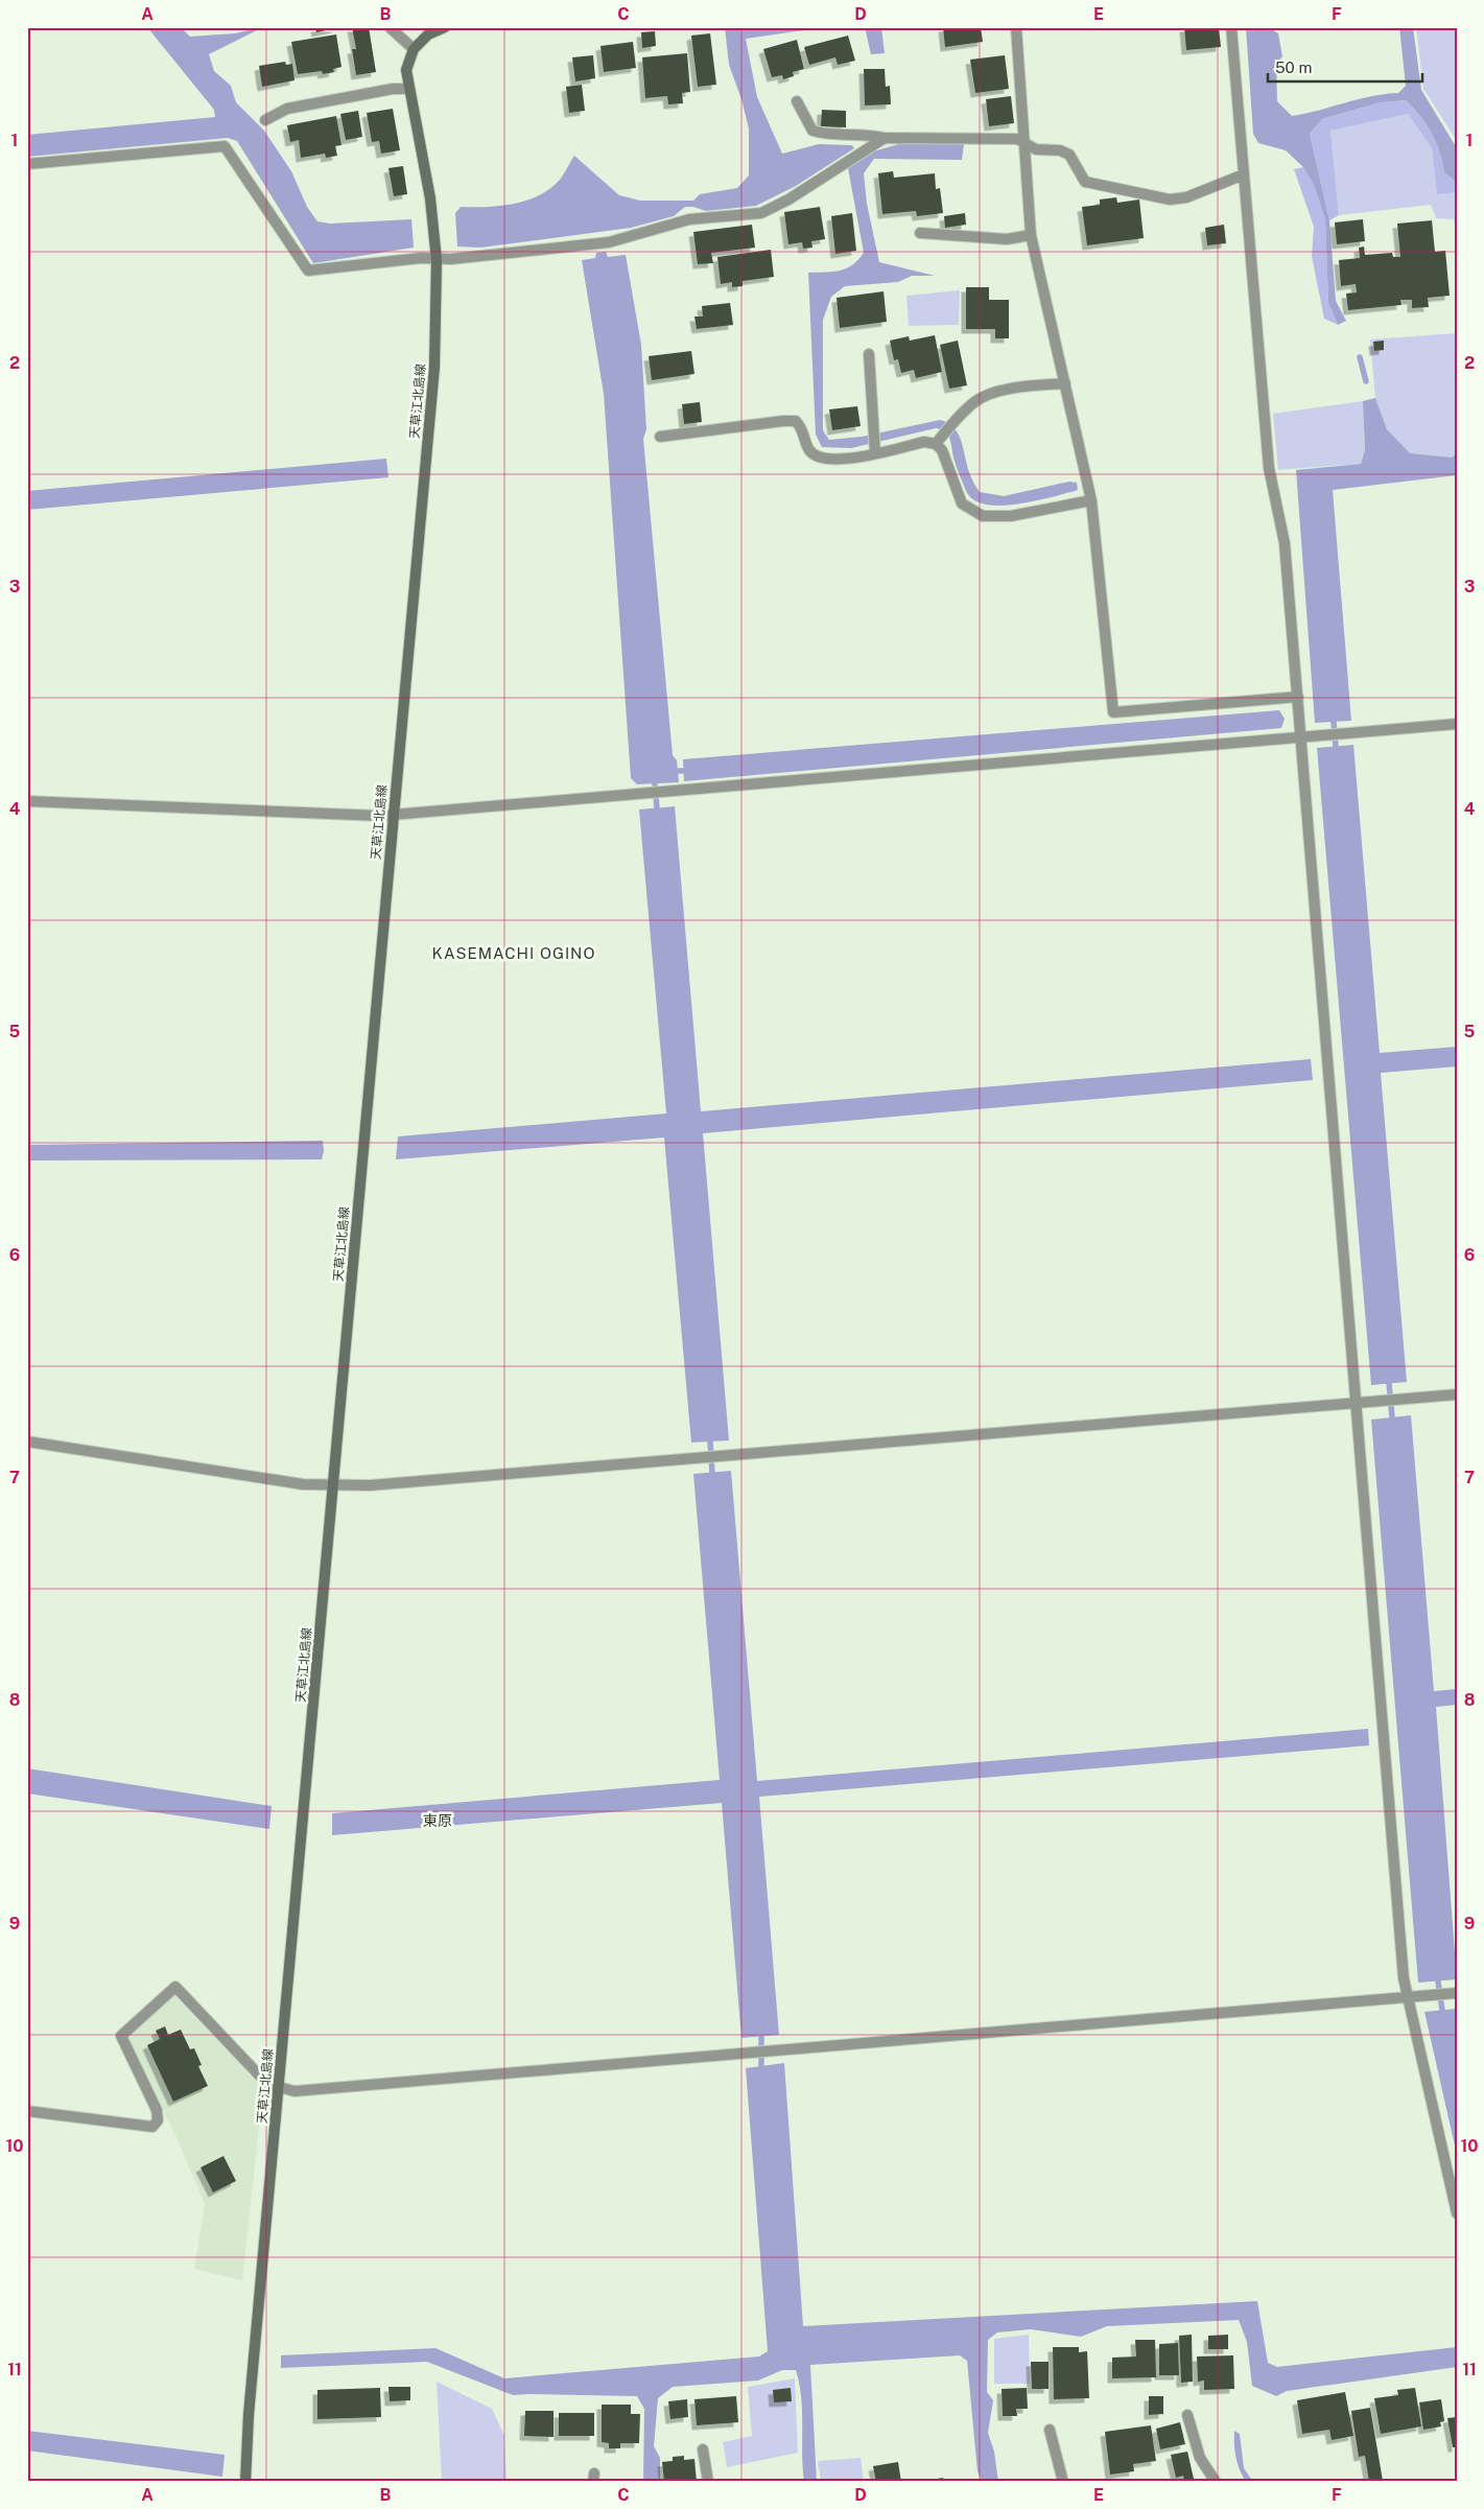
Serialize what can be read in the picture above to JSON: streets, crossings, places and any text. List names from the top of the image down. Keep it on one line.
{"streets":{"street":["天草江北島線"]},"districts":["KASEMACHI OGINO","東原"],"scale_bar":"50 m","grid":{"columns":["A","B","C","D","E","F"],"rows":["1","2","3","4","5","6","7","8","9","10","11"]}}
